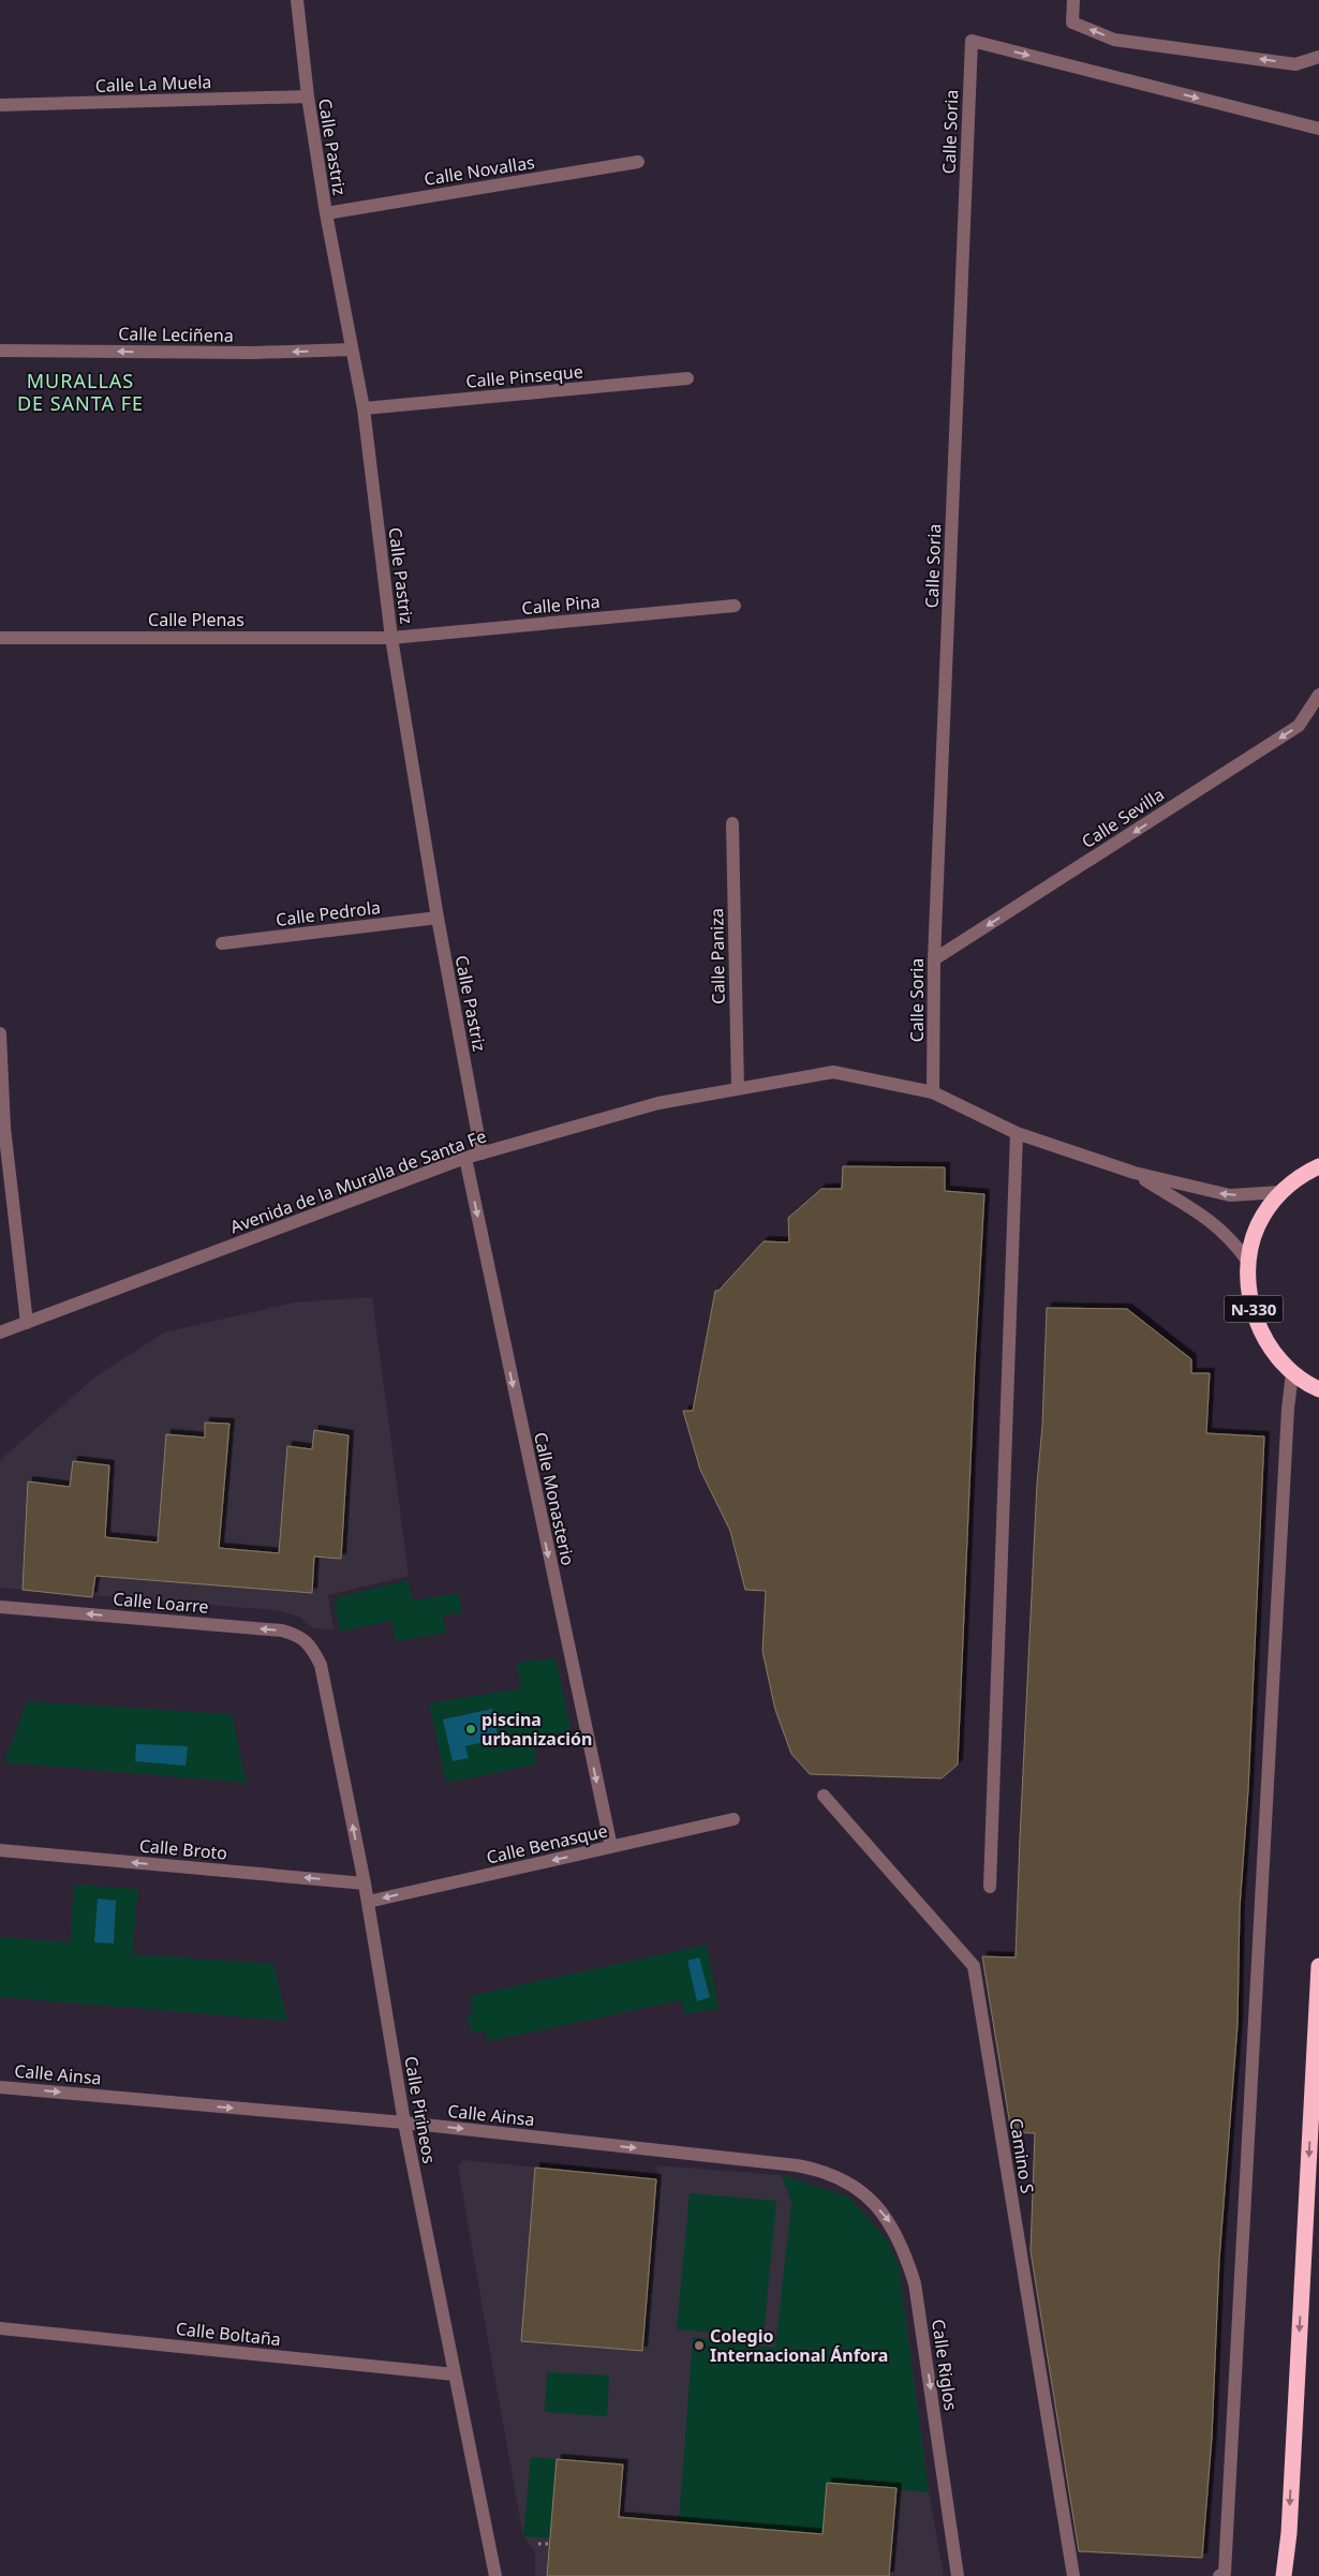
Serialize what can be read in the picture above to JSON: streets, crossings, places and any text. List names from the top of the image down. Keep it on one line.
{"streets":{"highway":["N-330"],"street":["Calle La Muela","Calle Soria","Calle Pastriz","Calle Novallas","Calle Leciñena","Calle Pinseque","Calle Pina","Calle Plenas","Calle Sevilla","Calle Pedrola","Calle Paniza","Avenida de la Muralla de Santa Fe","Calle Monasterio","Calle Loarre","Calle Benasque","Calle Broto","Calle Ainsa","Calle Pirineos","Camino S","Calle Boltaña","Calle Riglos"]},"crossings":[["Calle La Muela","Calle Pastriz"],["Calle Soria","Calle Sevilla"],["Calle Soria","Avenida de la Muralla de Santa Fe"],["Calle Pastriz","Calle Novallas"],["Calle Pastriz","Calle Leciñena"],["Calle Pastriz","Calle Pinseque"],["Calle Pastriz","Calle Pina"],["Calle Pastriz","Calle Plenas"],["Calle Pastriz","Calle Pedrola"],["Calle Pastriz","Avenida de la Muralla de Santa Fe"],["Calle Pina","Calle Plenas"],["Calle Paniza","Avenida de la Muralla de Santa Fe"],["Avenida de la Muralla de Santa Fe","N-330"],["Avenida de la Muralla de Santa Fe","Calle Monasterio"],["Calle Monasterio","Calle Benasque"],["Calle Loarre","Calle Pirineos"],["Calle Benasque","Calle Pirineos"],["Calle Broto","Calle Pirineos"],["Calle Ainsa","Calle Pirineos"],["Calle Ainsa","Calle Riglos"],["Calle Pirineos","Calle Boltaña"]],"one_way":["Calle Leciñena","Calle Sevilla","Calle Monasterio","Calle Loarre","Calle Benasque","Calle Broto","Calle Ainsa","Calle Riglos"],"districts":["MURALLAS DE SANTA FE"],"places":["piscina urbanización","Colegio Internacional Ánfora"]}
